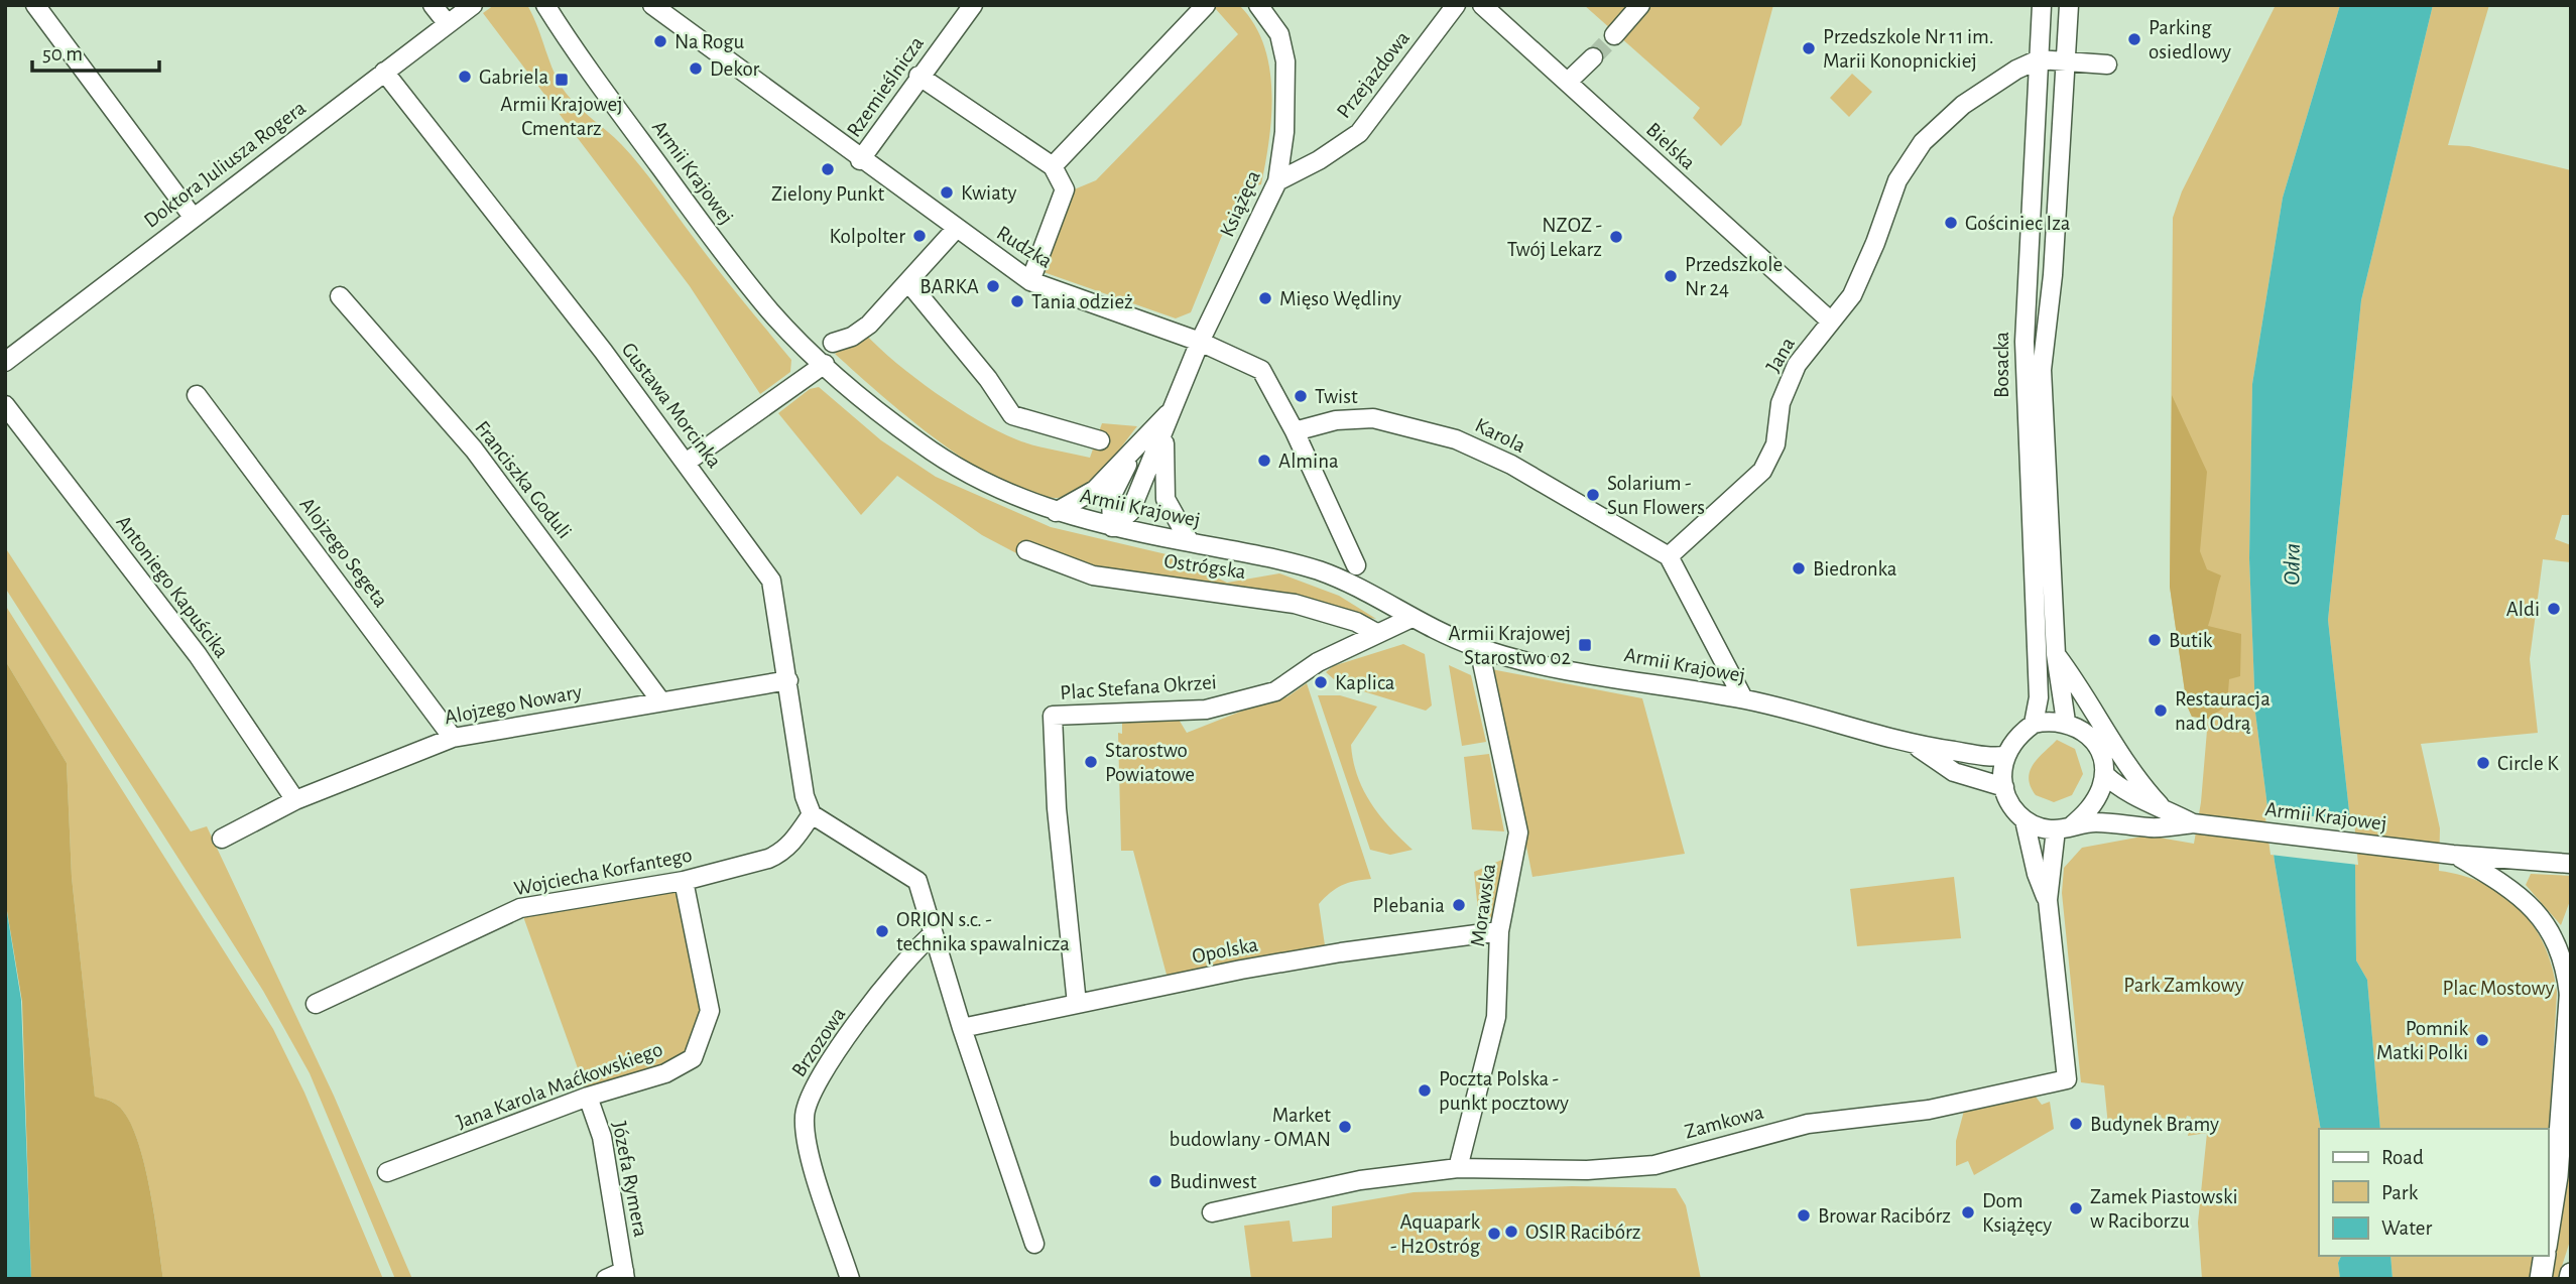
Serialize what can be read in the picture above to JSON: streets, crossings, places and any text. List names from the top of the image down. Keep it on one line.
{"streets":{"street":["Przejazdowa","Rzemieślnicza","Bielska","Doktora Juliusza Rogera","Armii Krajowej","Książęca","Rudzka","Jana","Bosacka","Gustawa Morcinka","Karola","Franciszka Goduli","Alojzego Segeta","Ostrógska","Antoniego Kapuścika","Plac Stefana Okrzei","Alojzego Nowary","Wojciecha Korfantego","Morawska","Opolska","Brzozowa","Jana Karola Maćkowskiego","Zamkowa","Józefa Rymera"]},"crossings":[["Przejazdowa","Książęca"],["Rzemieślnicza","Rudzka"],["Bielska","Jana"],["Doktora Juliusza Rogera","Gustawa Morcinka"],["Armii Krajowej","Książęca"],["Armii Krajowej","Bosacka"],["Armii Krajowej","Plac Stefana Okrzei"],["Armii Krajowej","Morawska"],["Armii Krajowej","Zamkowa"],["Książęca","Rudzka"],["Rudzka","Karola"],["Jana","Bosacka"],["Jana","Karola"],["Bosacka","Zamkowa"],["Gustawa Morcinka","Alojzego Nowary"],["Gustawa Morcinka","Wojciecha Korfantego"],["Franciszka Goduli","Alojzego Nowary"],["Alojzego Segeta","Alojzego Nowary"],["Ostrógska","Plac Stefana Okrzei"],["Antoniego Kapuścika","Alojzego Nowary"],["Plac Stefana Okrzei","Opolska"],["Wojciecha Korfantego","Jana Karola Maćkowskiego"],["Morawska","Opolska"],["Morawska","Zamkowa"],["Jana Karola Maćkowskiego","Józefa Rymera"]],"water":["Odra"],"parks":["Park Zamkowy","Plac Mostowy"],"places":{"other":["Parking osiedlowy","Na Rogu","Przedszkole Nr 11 im. Marii Konopnickiej","Dekor","Gabriela","Zielony Punkt","Kwiaty","Gościniec Iza","Kolpolter","NZOZ - Twój Lekarz","Przedszkole Nr 24","BARKA","Mięso Wędliny","Tania odzież","Twist","Almina","Solarium - Sun Flowers","Biedronka","Aldi","Butik","Kaplica","Restauracja nad Odrą","Starostwo Powiatowe","Circle K","Plebania","ORION s.c. - technika spawalnicza","Pomnik Matki Polki","Poczta Polska - punkt pocztowy","Budynek Bramy","Market budowlany - OMAN","Budinwest","Zamek Piastowski w Raciborzu","Dom Książęcy","Browar Racibórz","OSIR Racibórz","Aquapark - H2Ostróg"],"transit":["Armii Krajowej Cmentarz","Armii Krajowej Starostwo 02"]},"legend":["Road","Park","Water"],"scale_bar":"50 m"}
